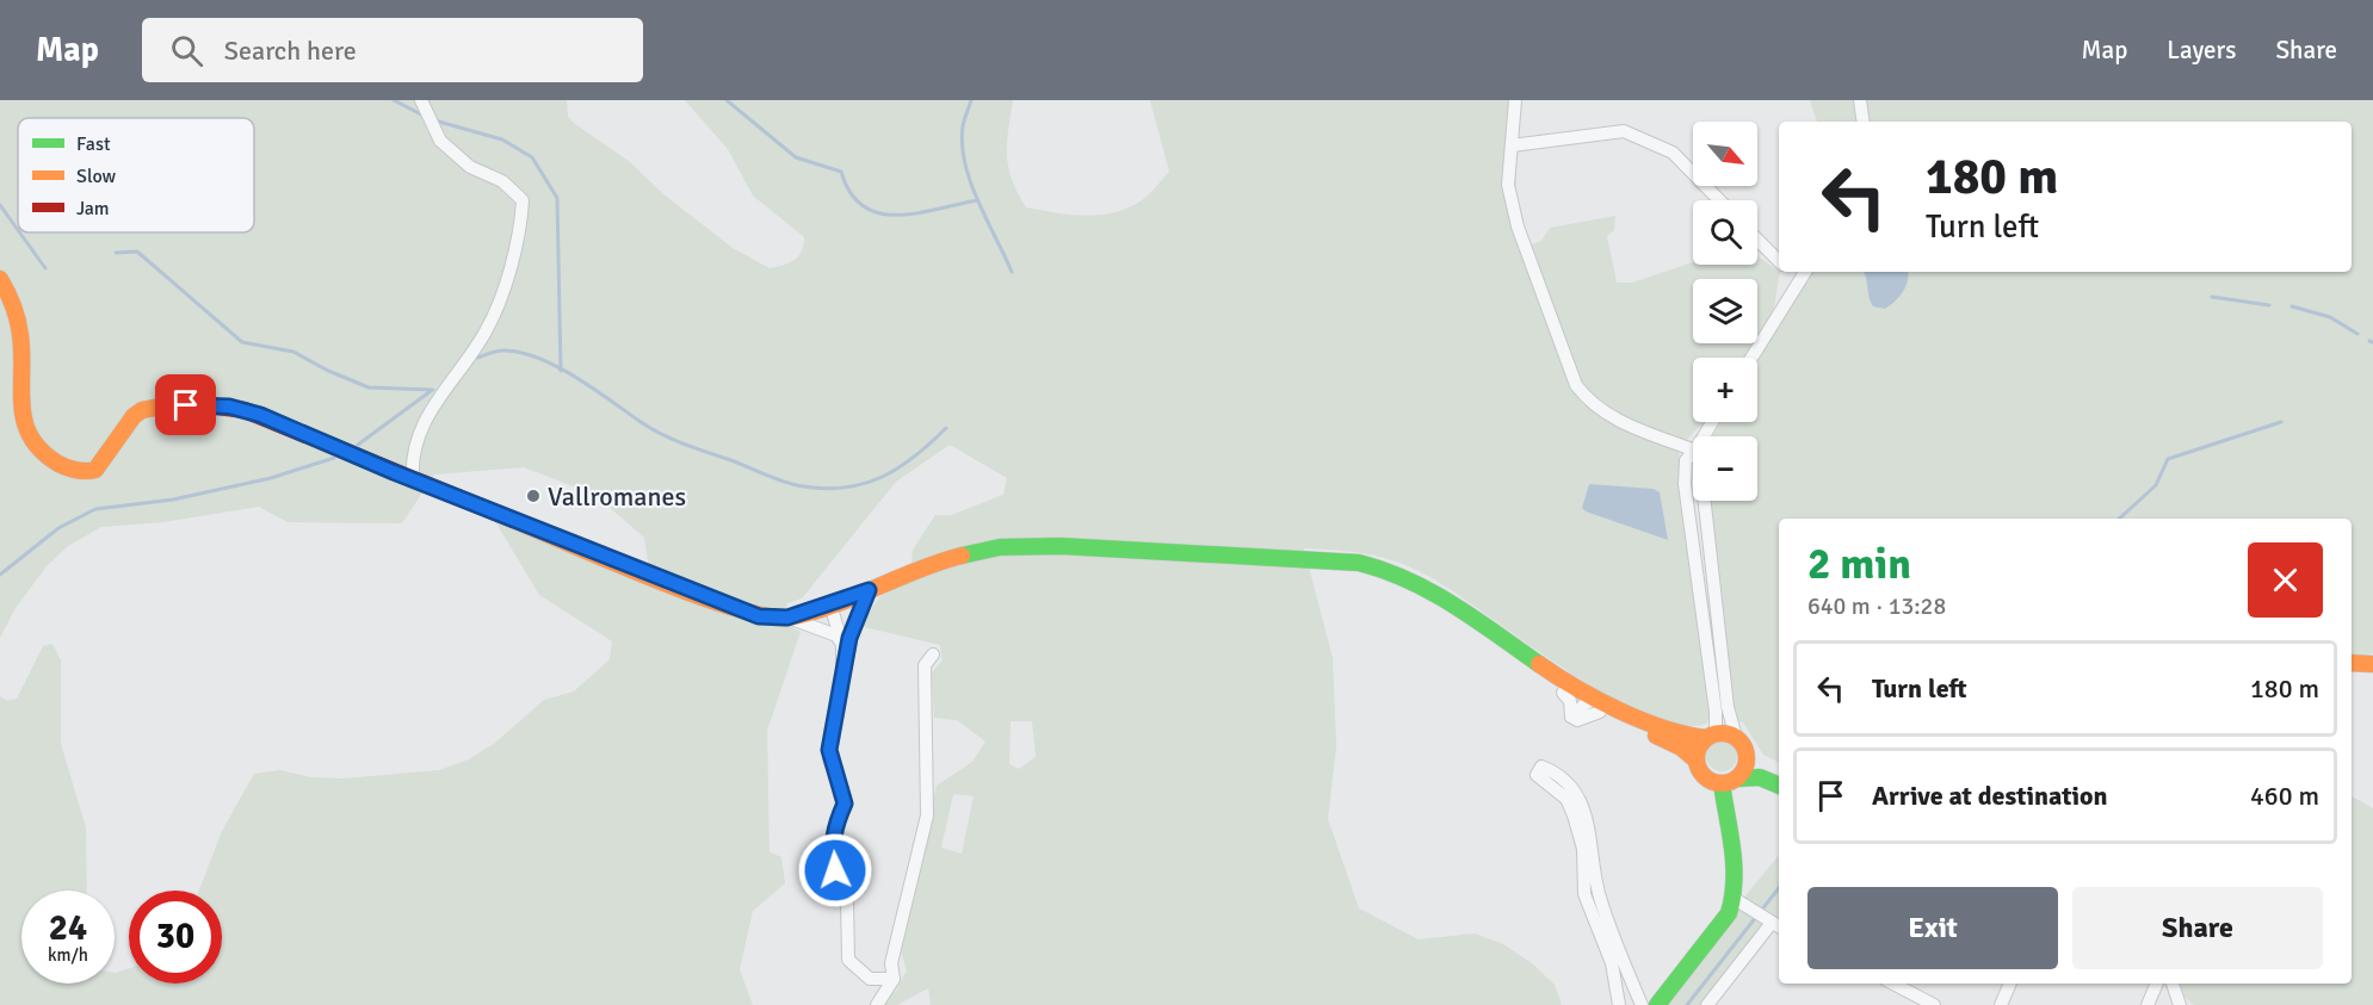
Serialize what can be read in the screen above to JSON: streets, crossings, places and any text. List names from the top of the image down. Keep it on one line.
{"places":["Vallromanes"],"legend":["Fast","Slow","Jam"],"north":"bottom right","page":{"header":"Map","search":"Search here","nav":["Map","Layers","Share"],"map_buttons":["+","−"],"turn":["180 m","Turn left"],"heading":["2 min","640 m · 13:28"],"list":[{"name":"Turn left","value":"180 m"},{"name":"Arrive at destination","value":"460 m"}],"buttons":["Exit","Share"],"speed":"24 km/h","limit":"30"}}
